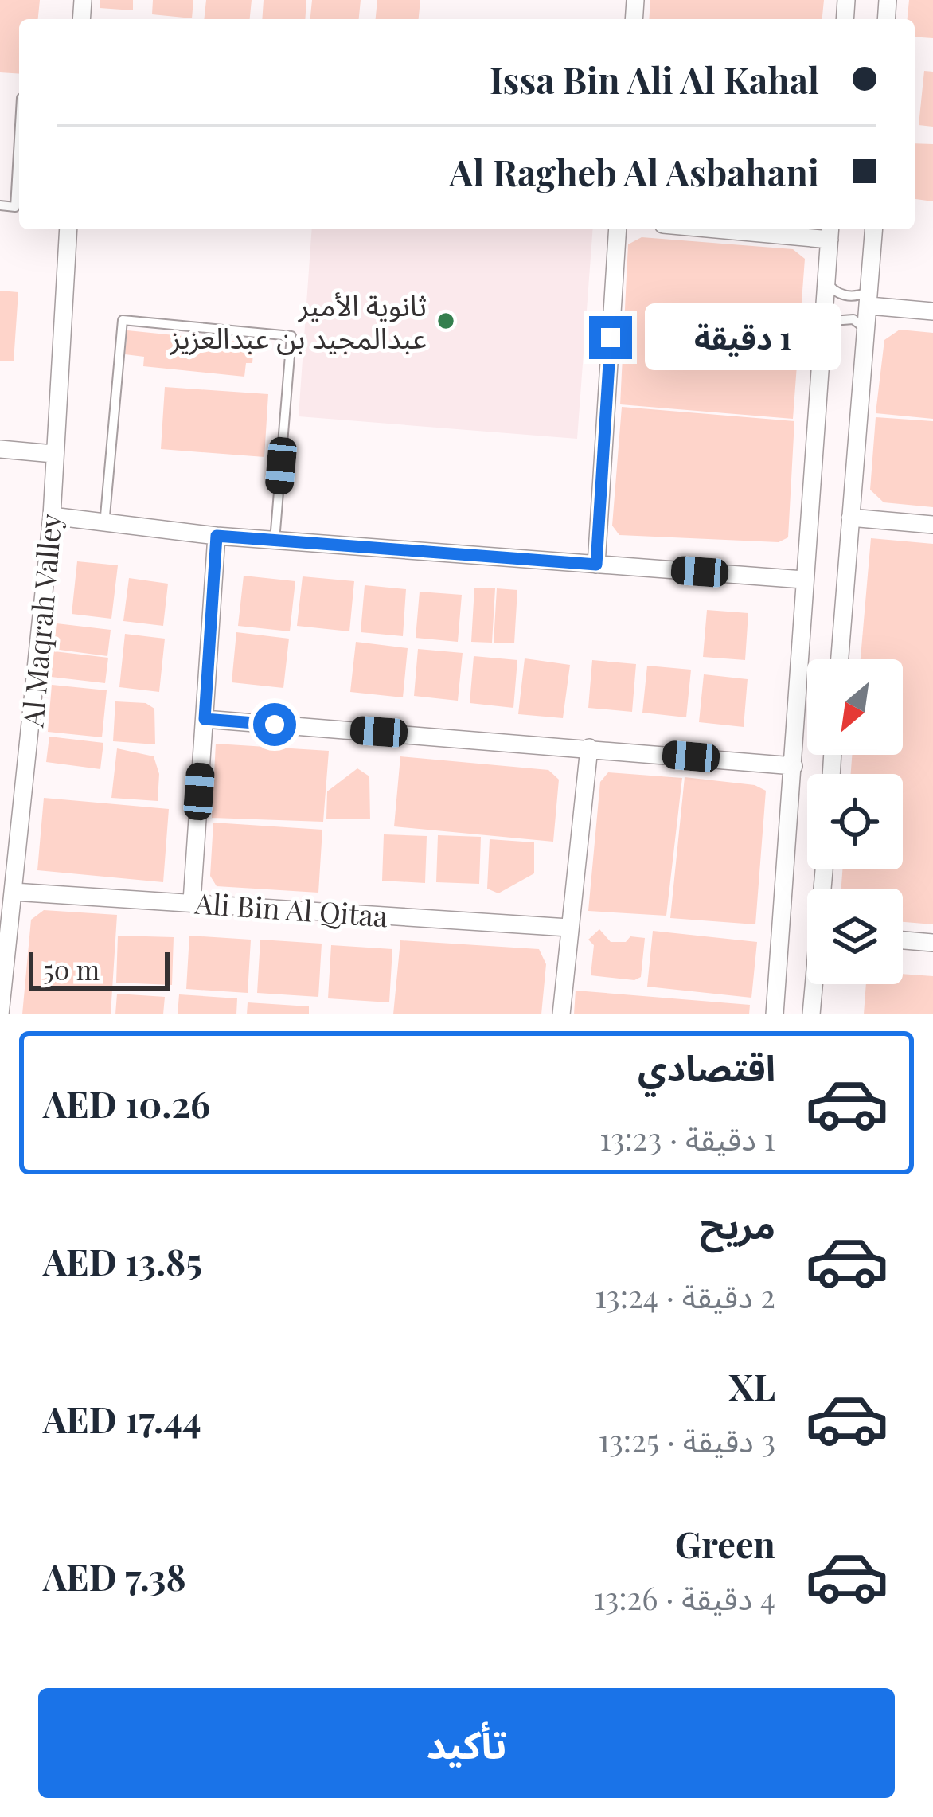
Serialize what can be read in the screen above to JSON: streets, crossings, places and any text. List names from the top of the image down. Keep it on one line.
{"streets":{"street":["Al Maqrah Valley","Ali Bin Al Qitaa"]},"crossings":[["Al Maqrah Valley","Ali Bin Al Qitaa"]],"places":["ثانوية الأمير عبدالمجيد بن عبدالعزيز"],"scale_bar":"50 m","north":"bottom left","page":{"banner":["Issa Bin Ali Al Kahal","Al Ragheb Al Asbahani"],"bubble":"1 دقيقة","scale":"50 m","list":[{"name":"اقتصادي","note":"1 دقيقة · 13:23","value":"AED 10.26"},{"name":"مريح","note":"2 دقيقة · 13:24","value":"AED 13.85"},{"name":"XL","note":"3 دقيقة · 13:25","value":"AED 17.44"},{"name":"Green","note":"4 دقيقة · 13:26","value":"AED 7.38"}],"buttons":"تأكيد"}}
